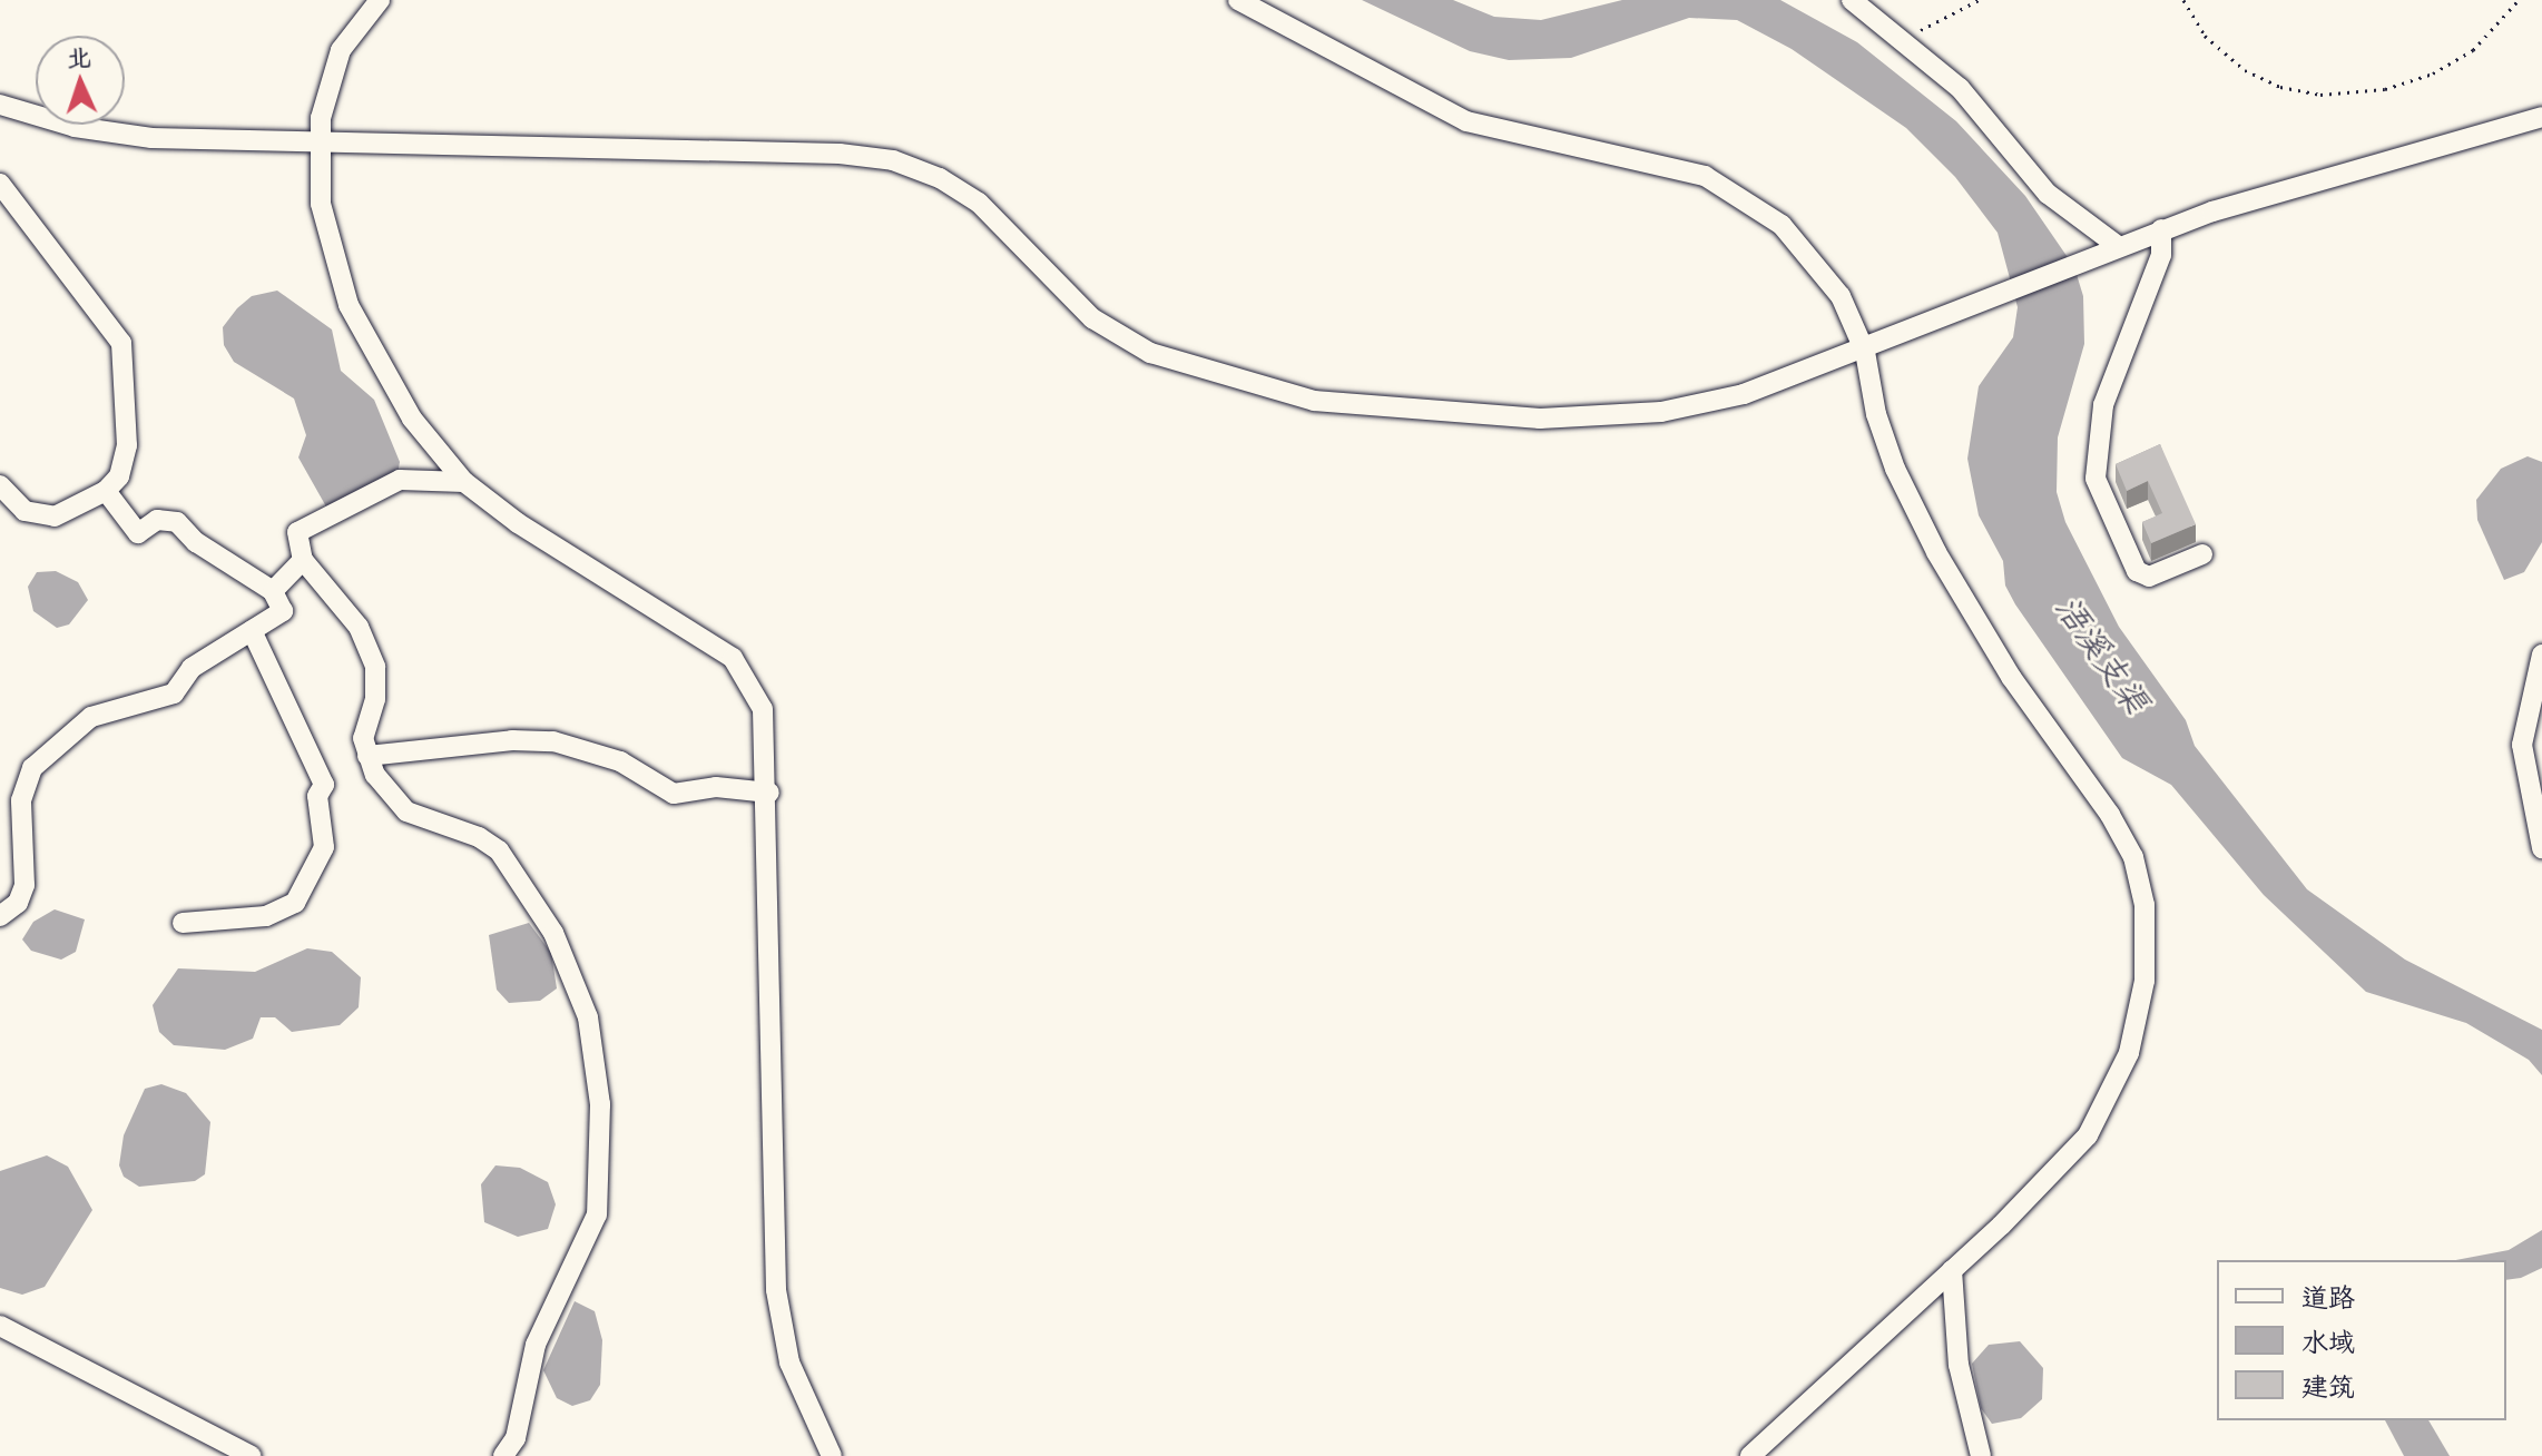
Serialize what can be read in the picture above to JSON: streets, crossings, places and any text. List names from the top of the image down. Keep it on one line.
{"water":["浯溪支渠"],"legend":["道路","水域","建筑"],"north":"top"}
